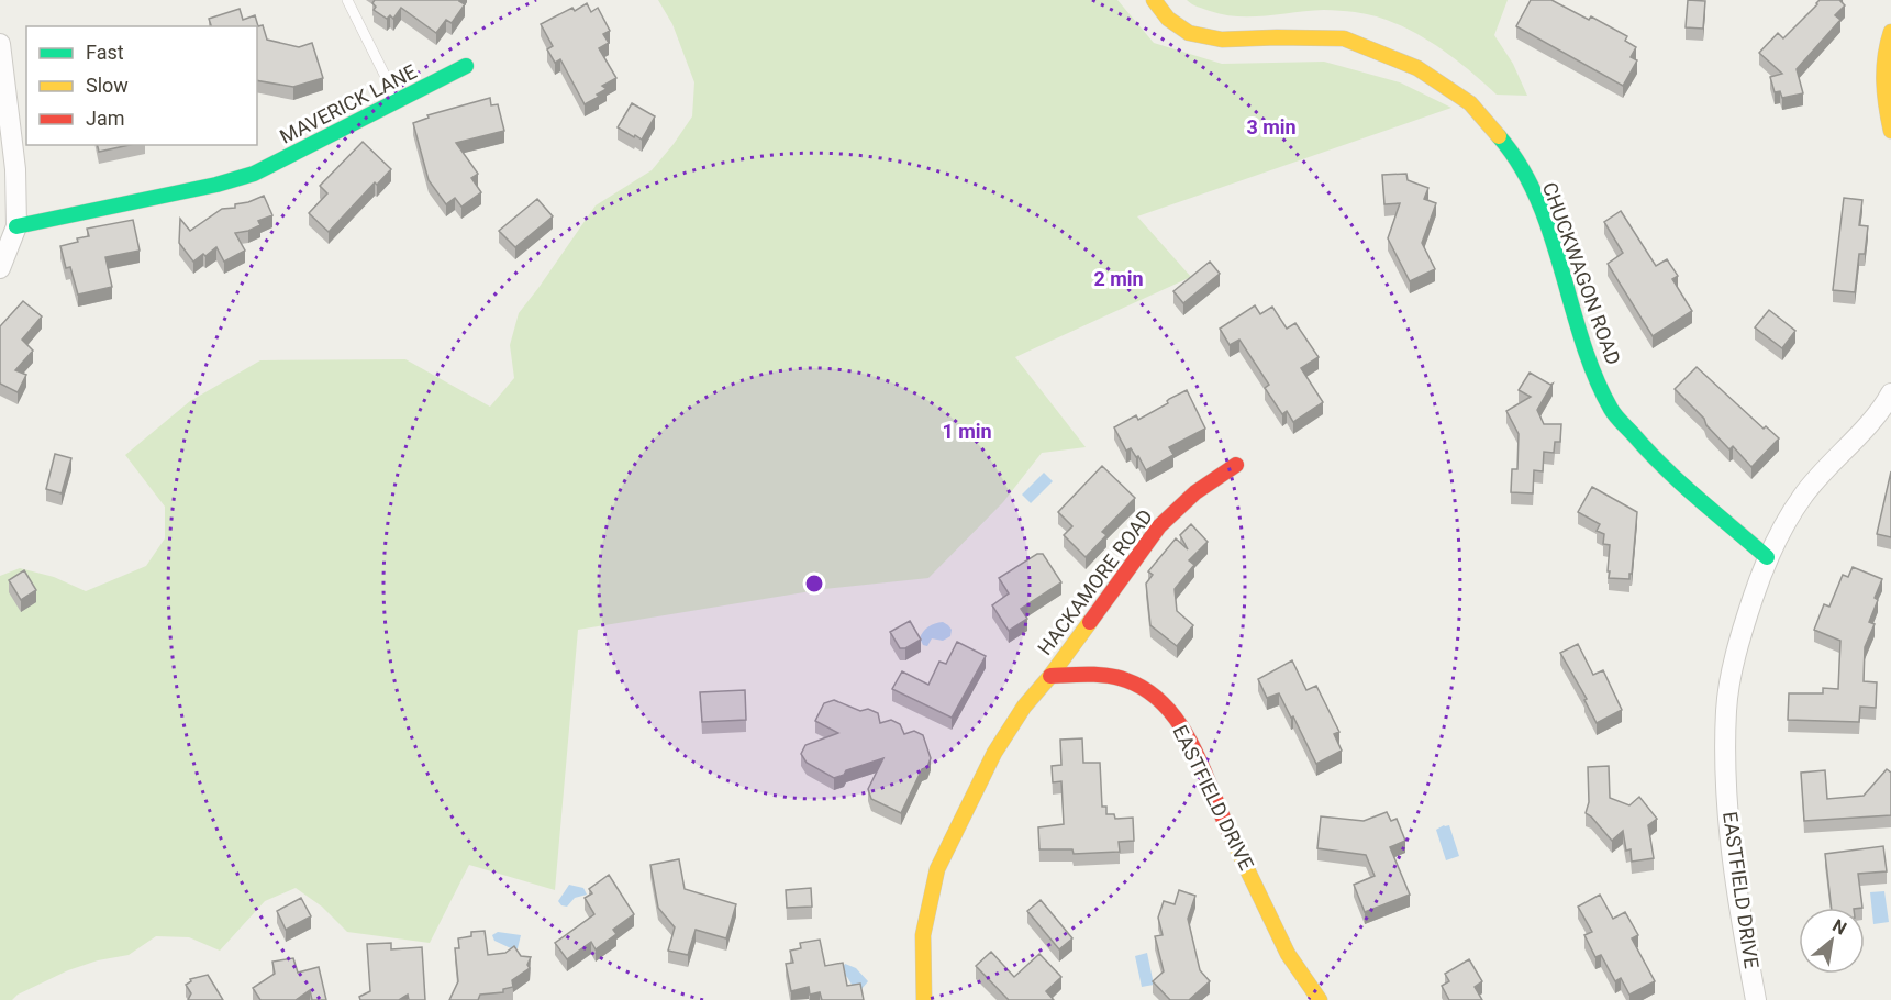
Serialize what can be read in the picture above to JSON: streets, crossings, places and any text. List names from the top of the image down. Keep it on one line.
{"streets":{"street":["MAVERICK LANE","CHUCKWAGON ROAD","HACKAMORE ROAD","EASTFIELD DRIVE"]},"crossings":[["CHUCKWAGON ROAD","EASTFIELD DRIVE"],["HACKAMORE ROAD","EASTFIELD DRIVE"]],"legend":["Fast","Slow","Jam"],"north":"top right","rings":["3 min","2 min","1 min"]}
